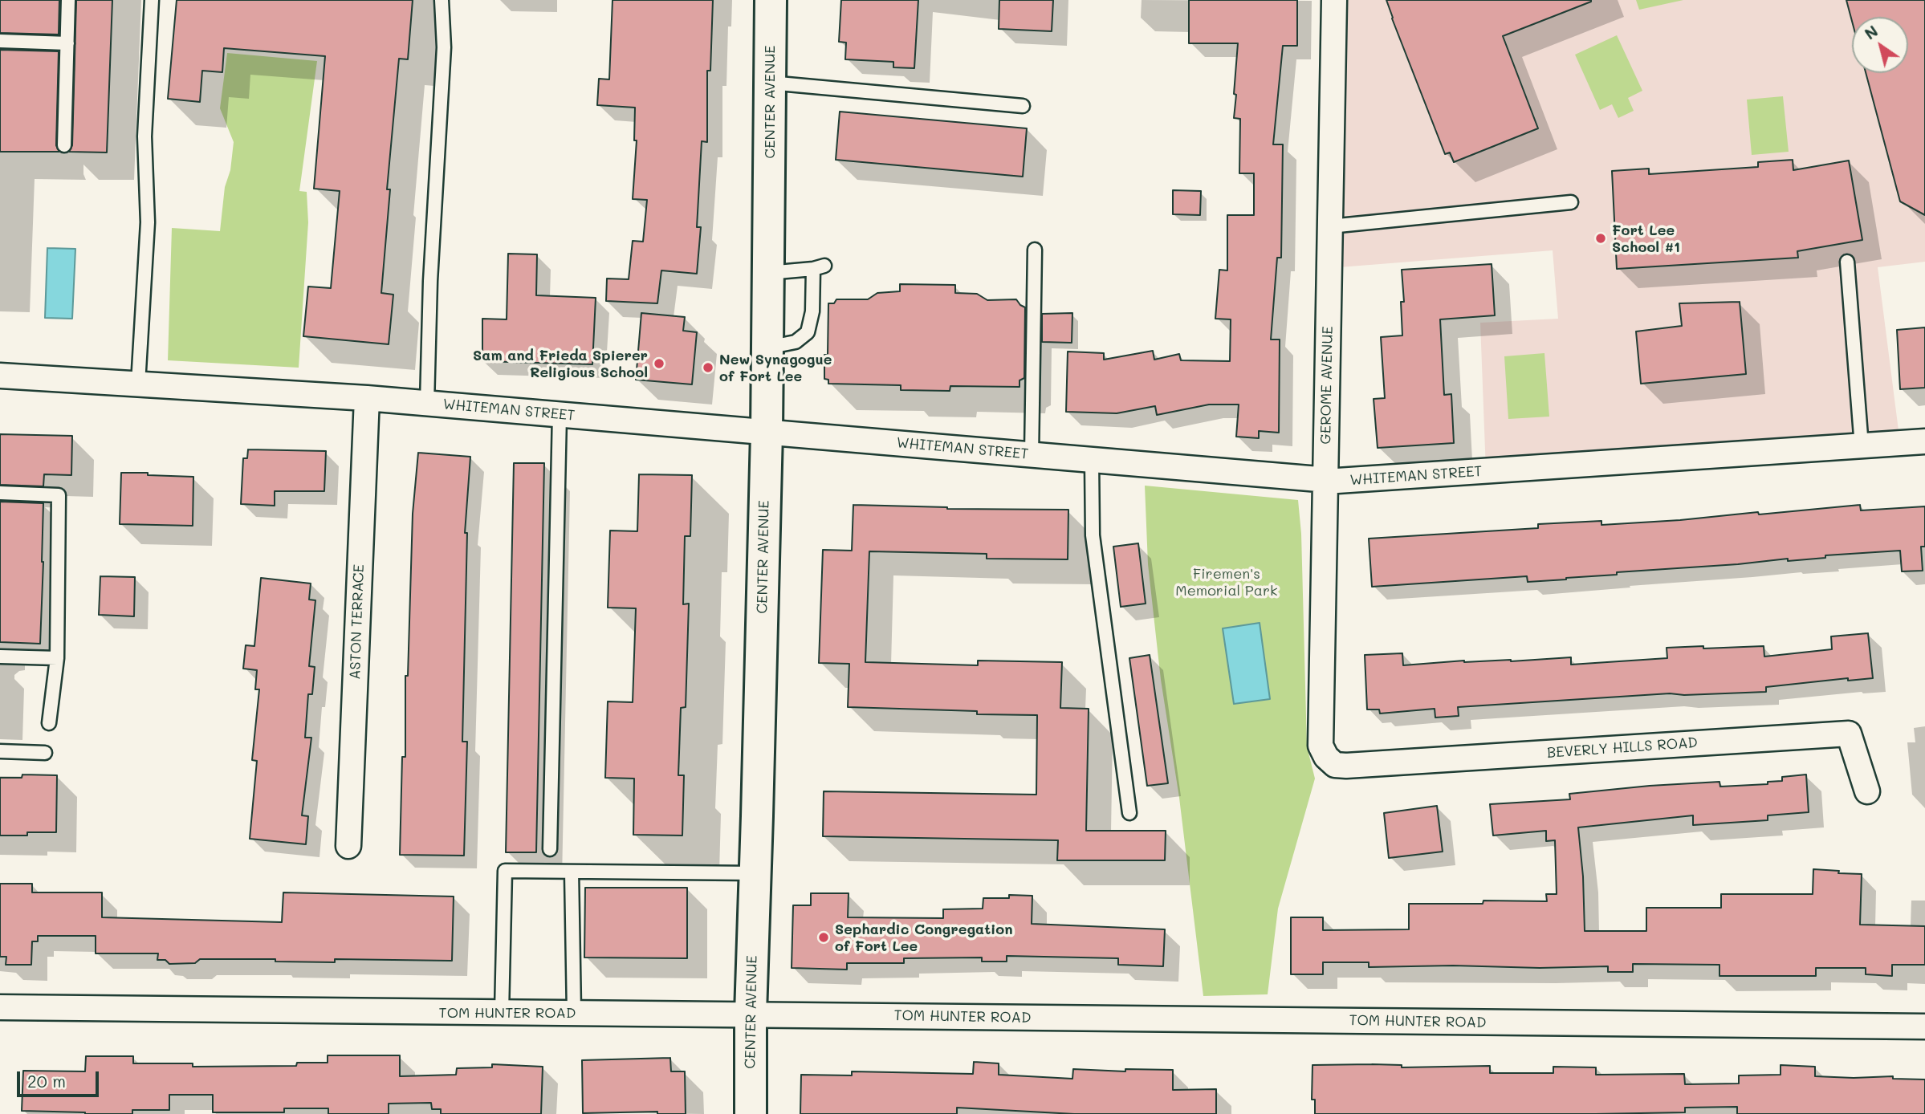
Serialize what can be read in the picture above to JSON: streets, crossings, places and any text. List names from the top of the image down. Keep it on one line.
{"streets":{"main road":["CENTER AVENUE"],"street":["GEROME AVENUE","WHITEMAN STREET","ASTON TERRACE","BEVERLY HILLS ROAD","TOM HUNTER ROAD"]},"crossings":[["CENTER AVENUE","WHITEMAN STREET"],["CENTER AVENUE","TOM HUNTER ROAD"],["GEROME AVENUE","WHITEMAN STREET"],["GEROME AVENUE","BEVERLY HILLS ROAD"],["WHITEMAN STREET","ASTON TERRACE"]],"parks":["Firemen's Memorial Park"],"places":["Fort Lee School #1","Sam and Frieda Spierer Religious School","New Synagogue of Fort Lee","Sephardic Congregation of Fort Lee"],"scale_bar":"20 m","north":"top left"}
